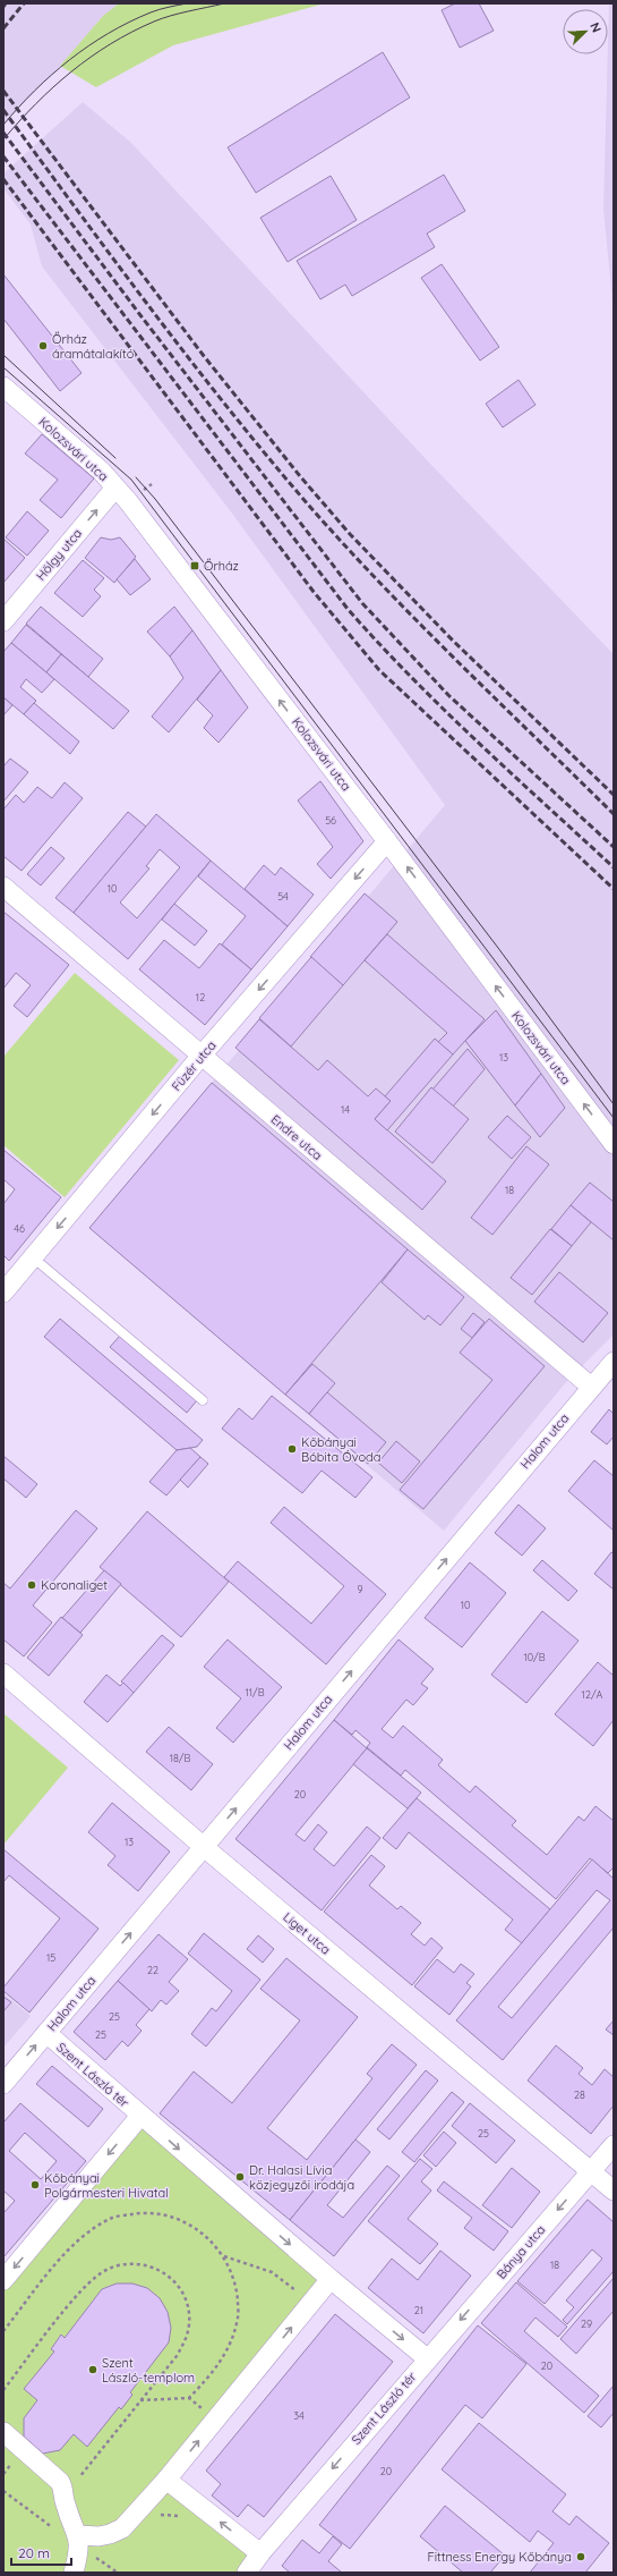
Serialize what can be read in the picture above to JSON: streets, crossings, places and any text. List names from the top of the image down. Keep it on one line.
{"streets":{"street":["Kolozsvári utca","Hölgy utca","Füzér utca","Endre utca","Halom utca","Liget utca","Szent László tér","Bánya utca"]},"crossings":[["Kolozsvári utca","Hölgy utca"],["Kolozsvári utca","Füzér utca"],["Füzér utca","Endre utca"],["Endre utca","Halom utca"],["Halom utca","Liget utca"],["Halom utca","Szent László tér"],["Liget utca","Bánya utca"],["Szent László tér","Bánya utca"]],"one_way":["Kolozsvári utca","Hölgy utca","Füzér utca","Halom utca","Bánya utca"],"places":{"other":["Őrház áramátalakító","Kőbányai Bóbita Óvoda","Koronaliget","Dr. Halasi Lívia közjegyzői irodája","Kőbányai Polgármesteri Hivatal","Szent László-templom","Fittness Energy Kőbánya"],"transit":["Őrház"]},"house_numbers":["56","10","54","12","13","14","18","46","9","10","10/B","11/B","12/A","18/B","20","13","15","22","25","25","28","25","18","21","29","20","34","20"],"scale_bar":"20 m","north":"top right"}
